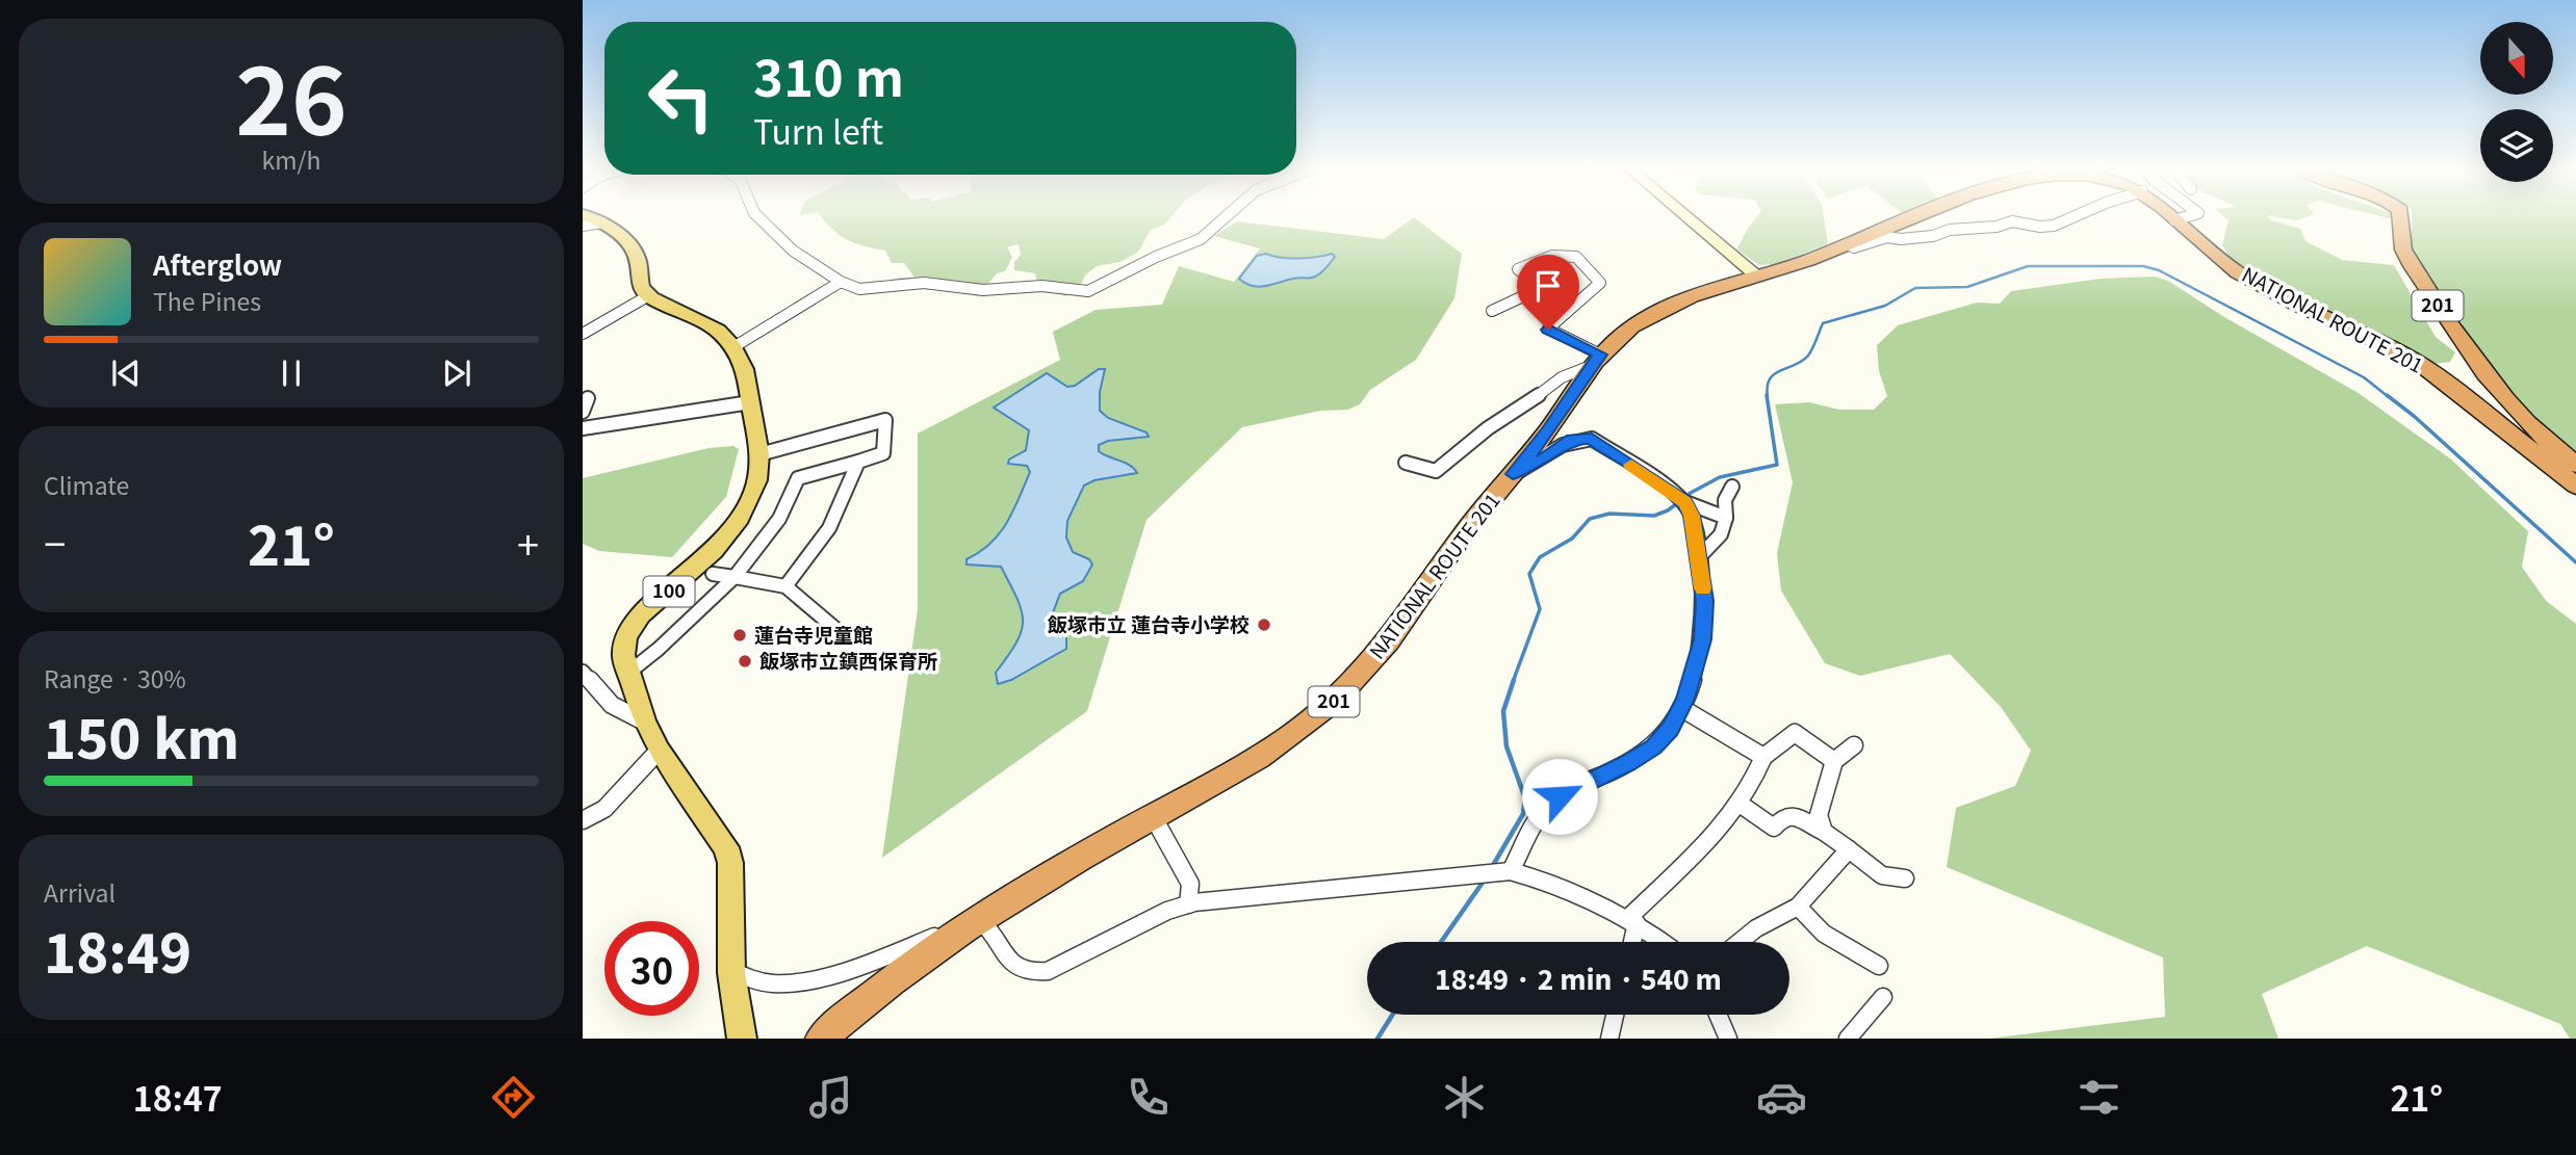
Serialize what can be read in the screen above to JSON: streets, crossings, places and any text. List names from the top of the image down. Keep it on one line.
{"streets":{"highway":["201","NATIONAL ROUTE 201"],"main road":["100"]},"places":["飯塚市立 蓮台寺小学校","蓮台寺児童館","飯塚市立鎮西保育所"],"north":"bottom","page":{"tile":[["26","km/h"],"Climate",["Range · 30%","150 km"],["Arrival","18:49"]],"turn":["310 m","Turn left"],"song":["Afterglow","The Pines"],"heat":["−","21°","+"],"limit":"30","trip":"18:49 · 2 min · 540 m","tabs":["18:47","21°"]}}
